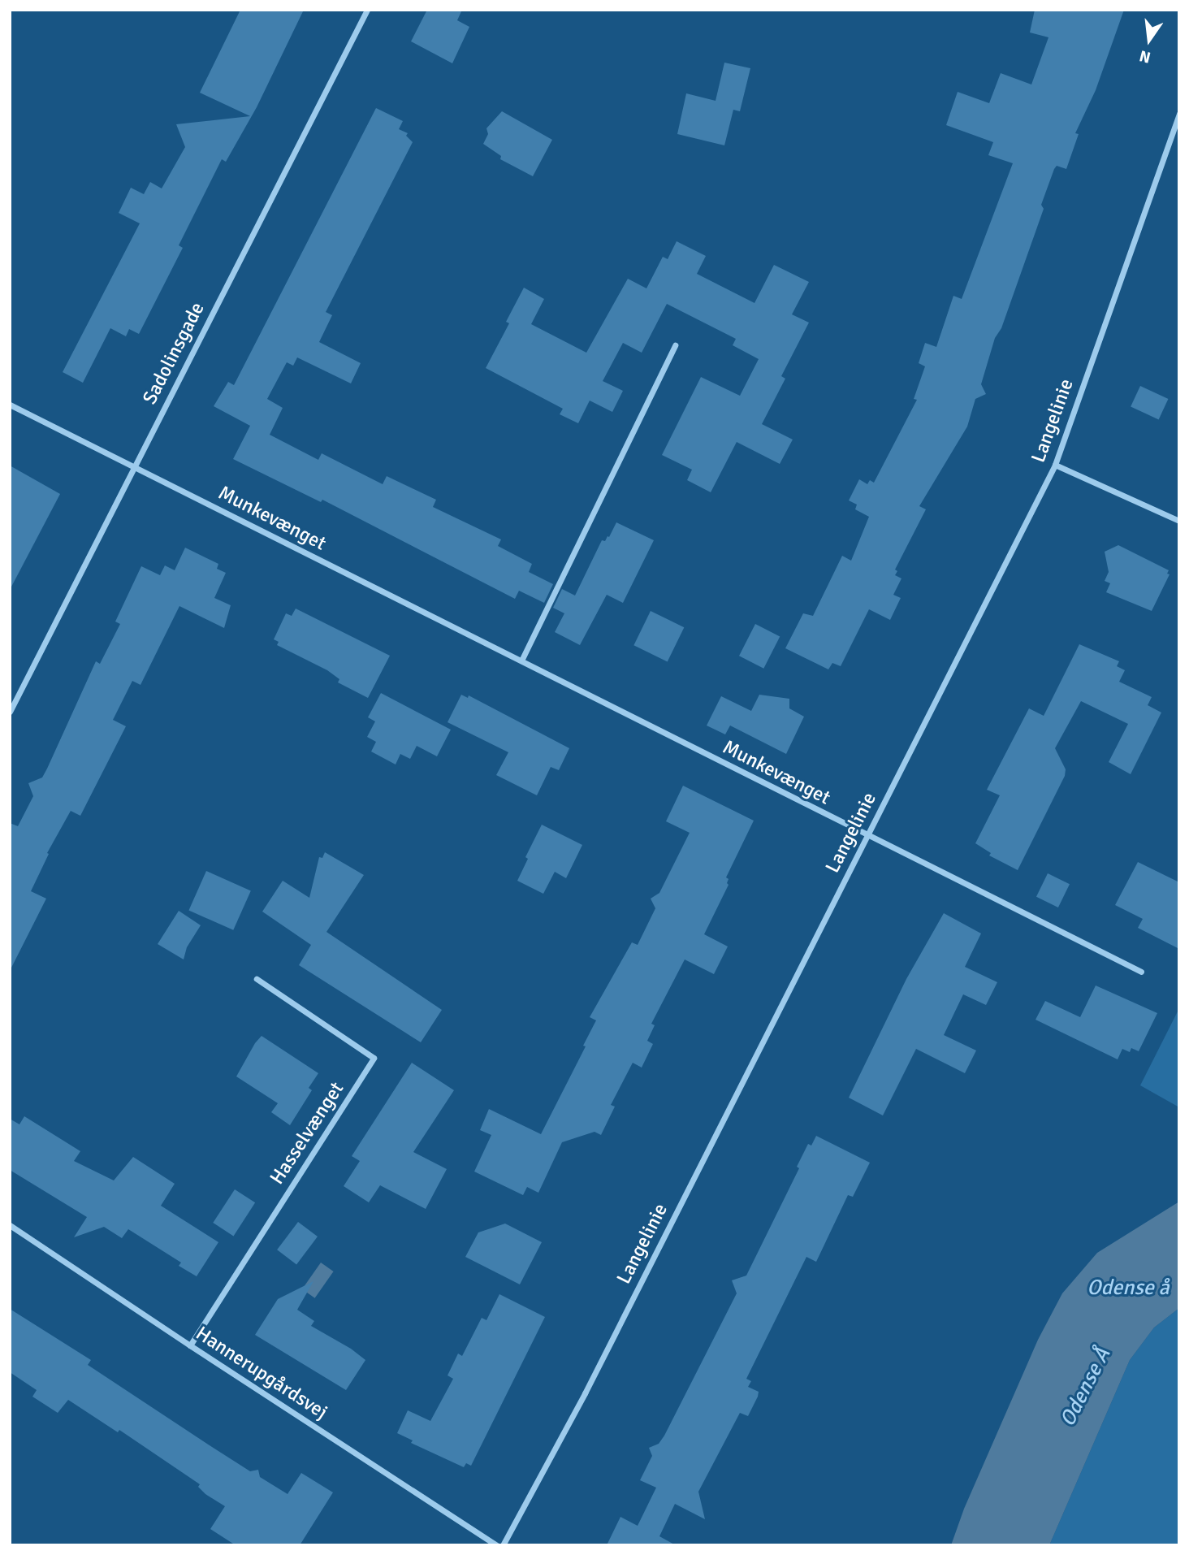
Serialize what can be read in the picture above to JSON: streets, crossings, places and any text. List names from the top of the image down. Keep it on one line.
{"streets":{"street":["Sadolinsgade","Langelinie","Munkevænget","Hasselvænget","Hannerupgårdsvej"]},"crossings":[["Sadolinsgade","Munkevænget"],["Langelinie","Munkevænget"],["Hasselvænget","Hannerupgårdsvej"]],"water":["Odense å","Odense Å"],"north":"bottom"}
